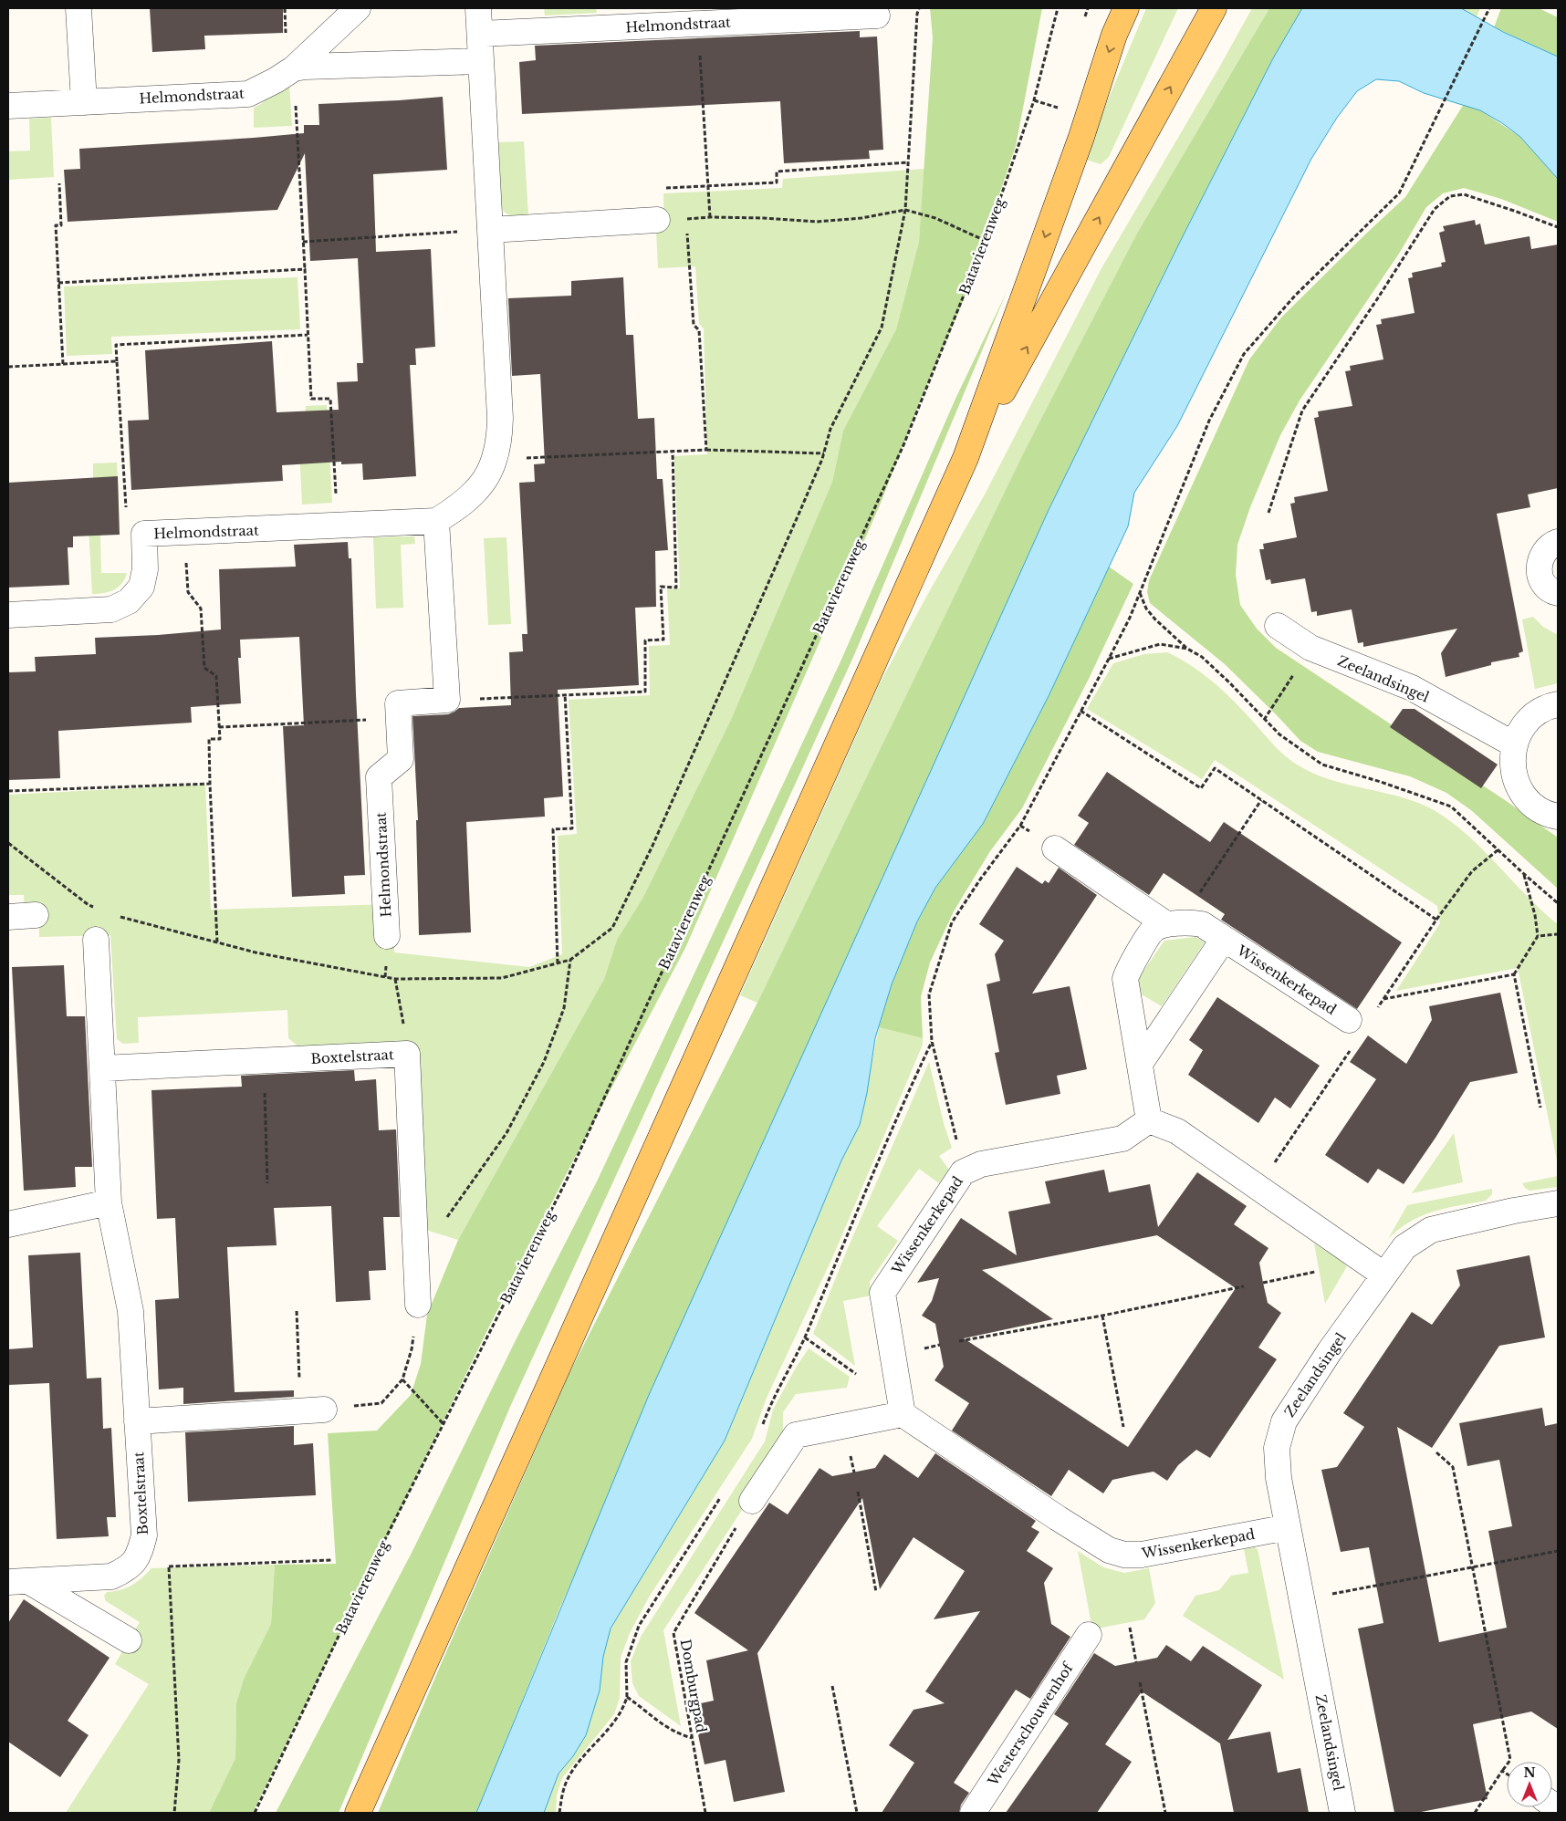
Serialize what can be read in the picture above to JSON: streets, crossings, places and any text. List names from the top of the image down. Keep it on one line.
{"streets":{"street":["Helmondstraat","Zeelandsingel","Wissenkerkepad","Boxtelstraat","Westerschouwenhof"],"path":["Batavierenweg","Domburgpad"]},"crossings":[["Zeelandsingel","Wissenkerkepad"]],"north":"top"}
